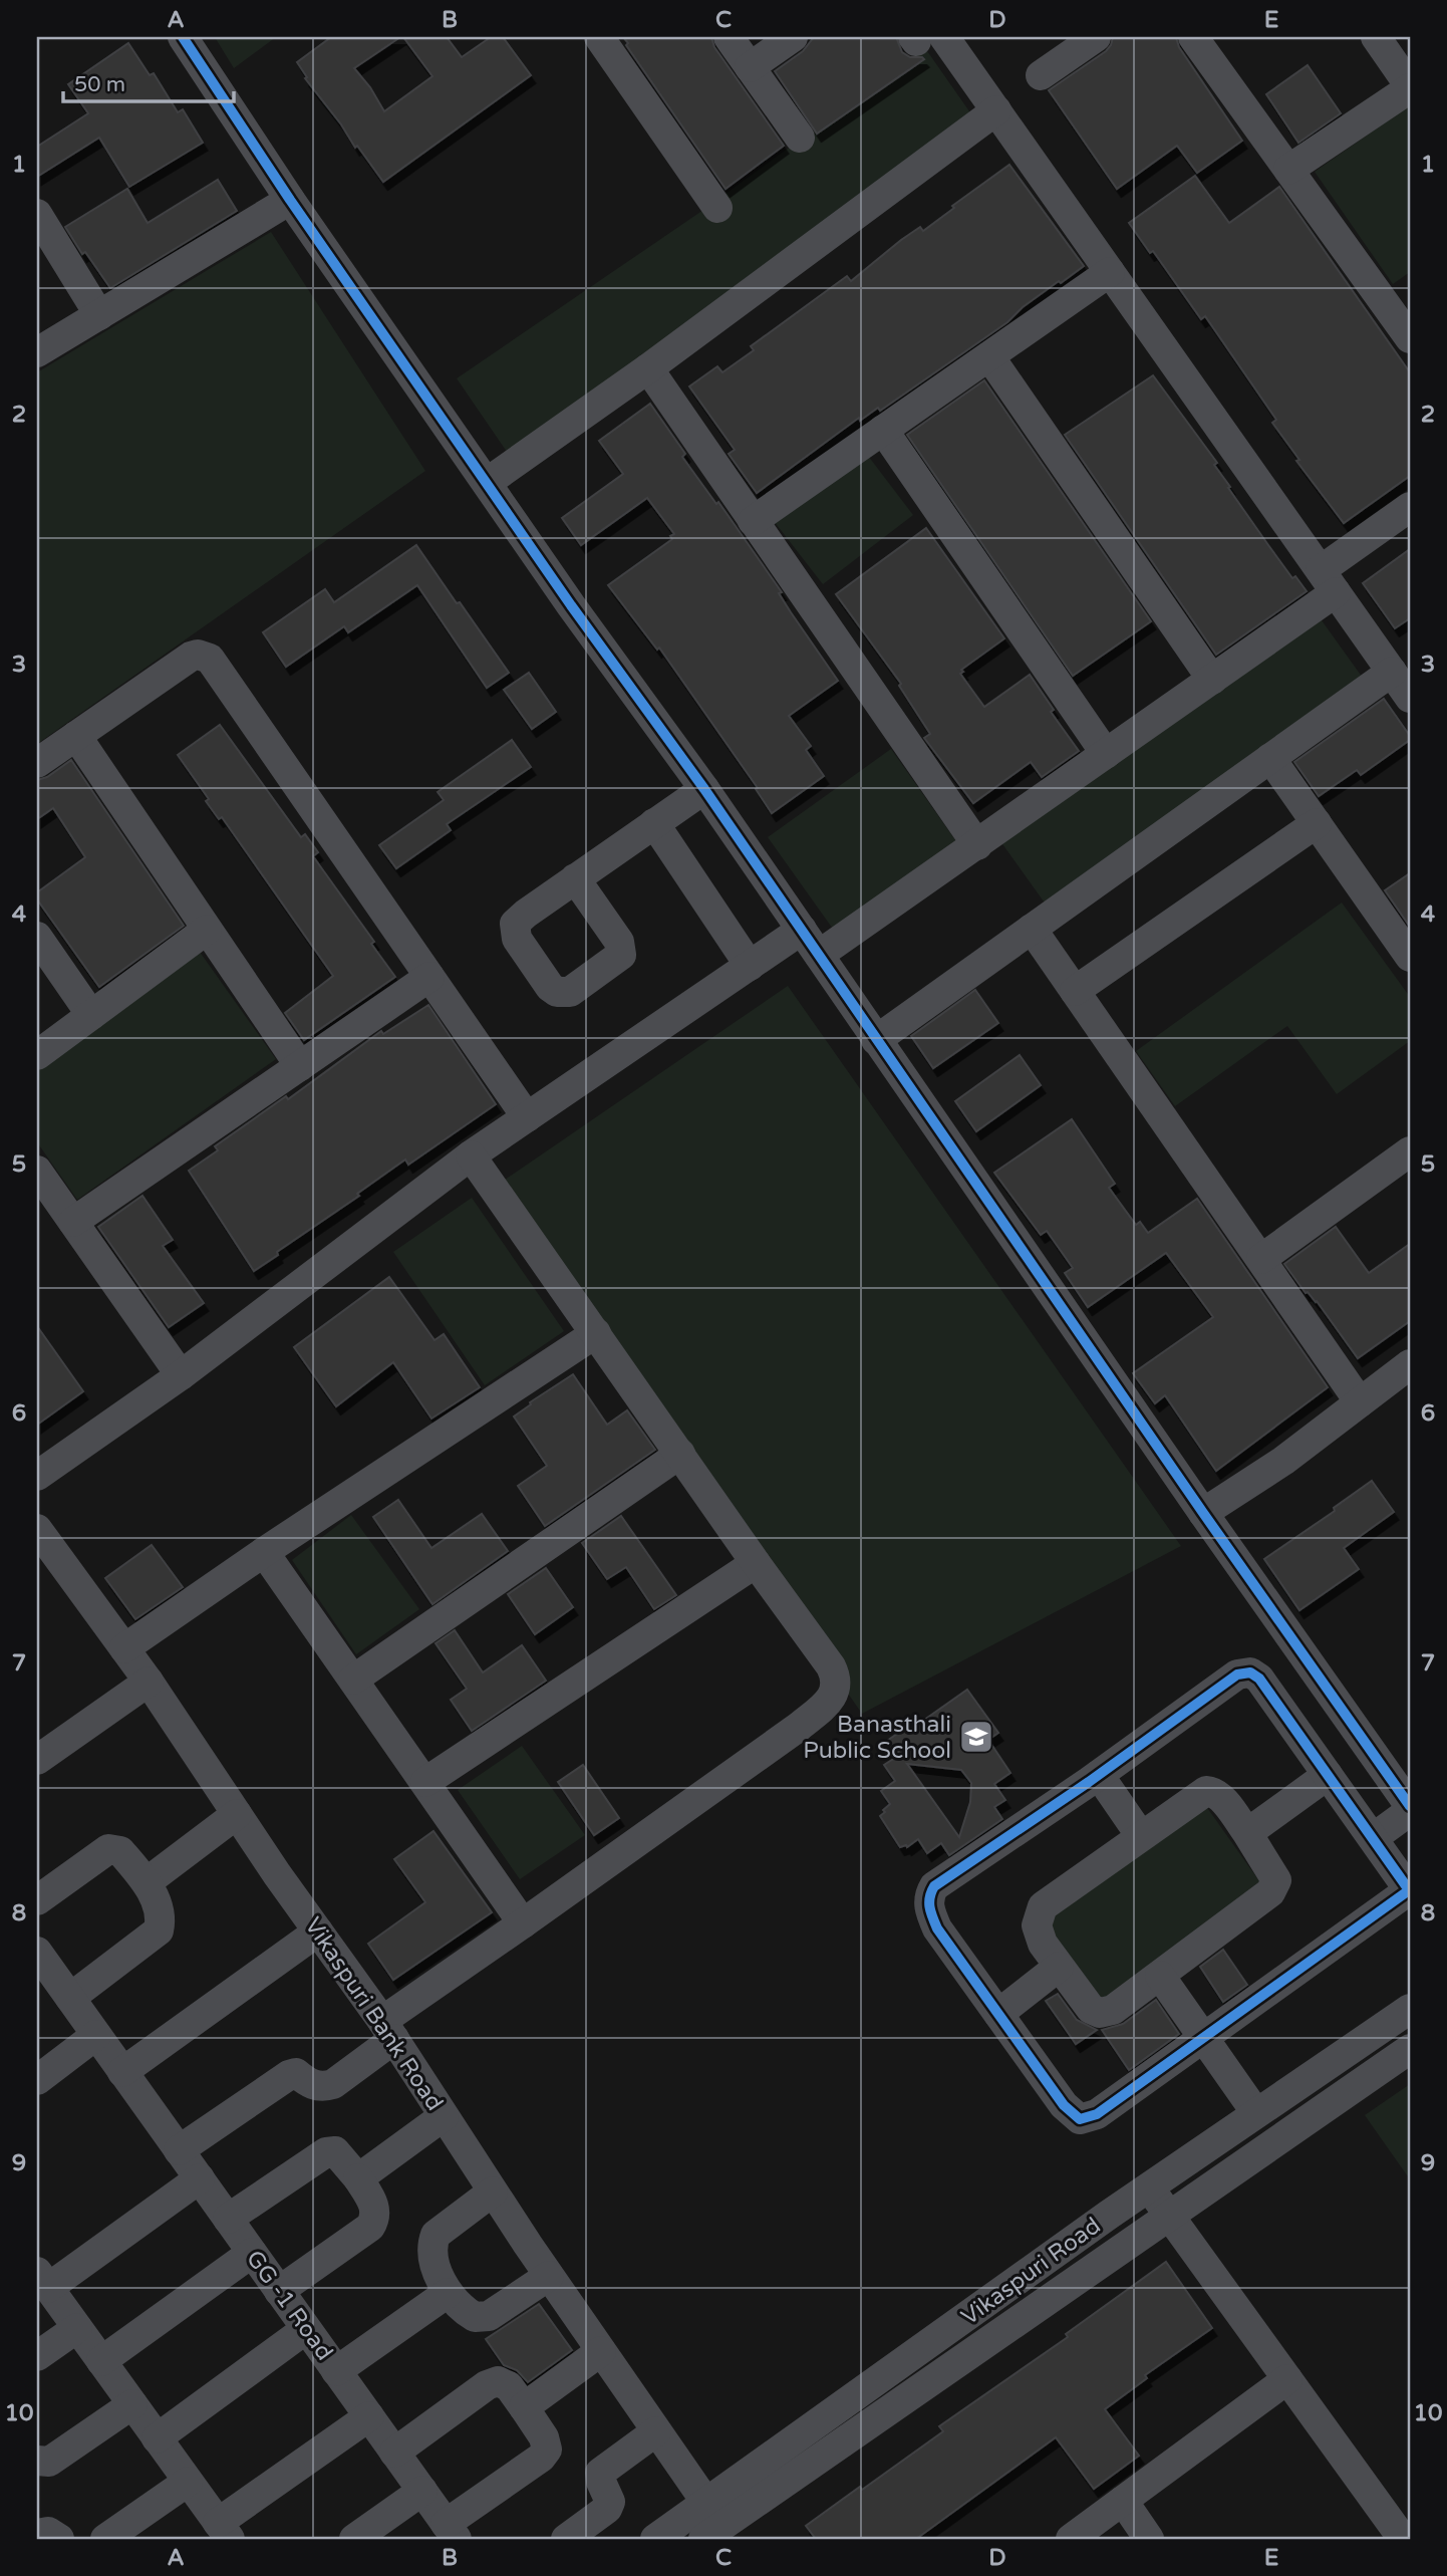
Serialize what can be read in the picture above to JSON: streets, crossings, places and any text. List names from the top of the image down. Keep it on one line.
{"streets":{"street":["Vikaspuri Bank Road","Vikaspuri Road","GG -1 Road"]},"crossings":[["Vikaspuri Bank Road","Vikaspuri Road"]],"places":{"school or university":["Banasthali Public School"]},"scale_bar":"50 m","grid":{"columns":["A","B","C","D","E"],"rows":["1","2","3","4","5","6","7","8","9","10"]}}
